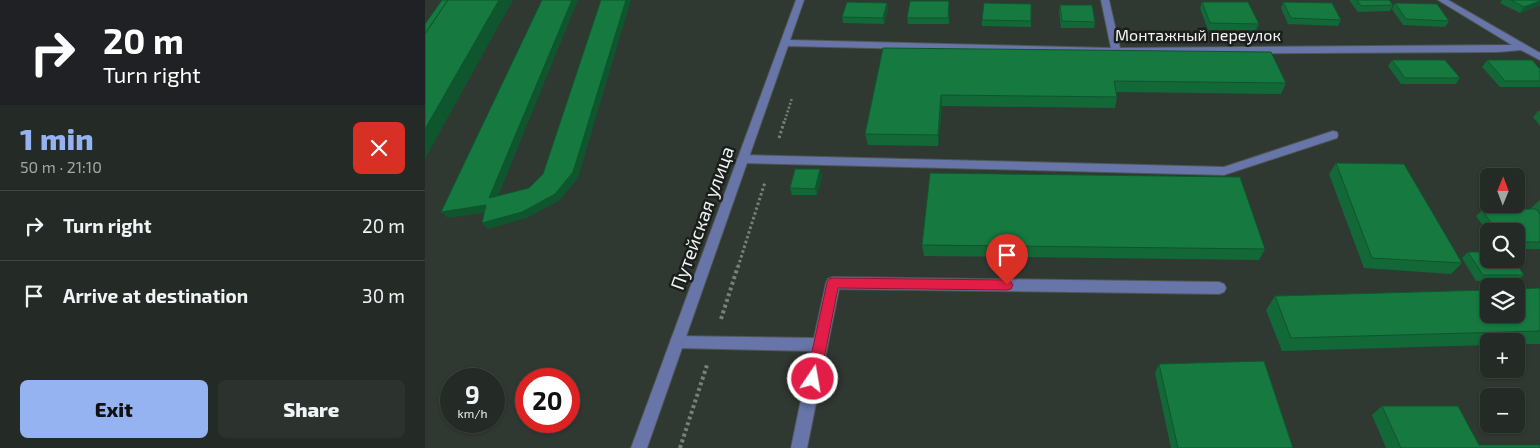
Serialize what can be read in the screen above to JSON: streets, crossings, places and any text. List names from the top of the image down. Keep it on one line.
{"streets":{"street":["Монтажный переулок","Путейская улица"]},"crossings":[["Монтажный переулок","Путейская улица"]],"north":"top","page":{"turn":["20 m","Turn right"],"heading":["1 min","50 m · 21:10"],"map_buttons":["+","−"],"list":[{"name":"Turn right","value":"20 m"},{"name":"Arrive at destination","value":"30 m"}],"speed":"9 km/h","limit":"20","buttons":["Exit","Share"]}}
